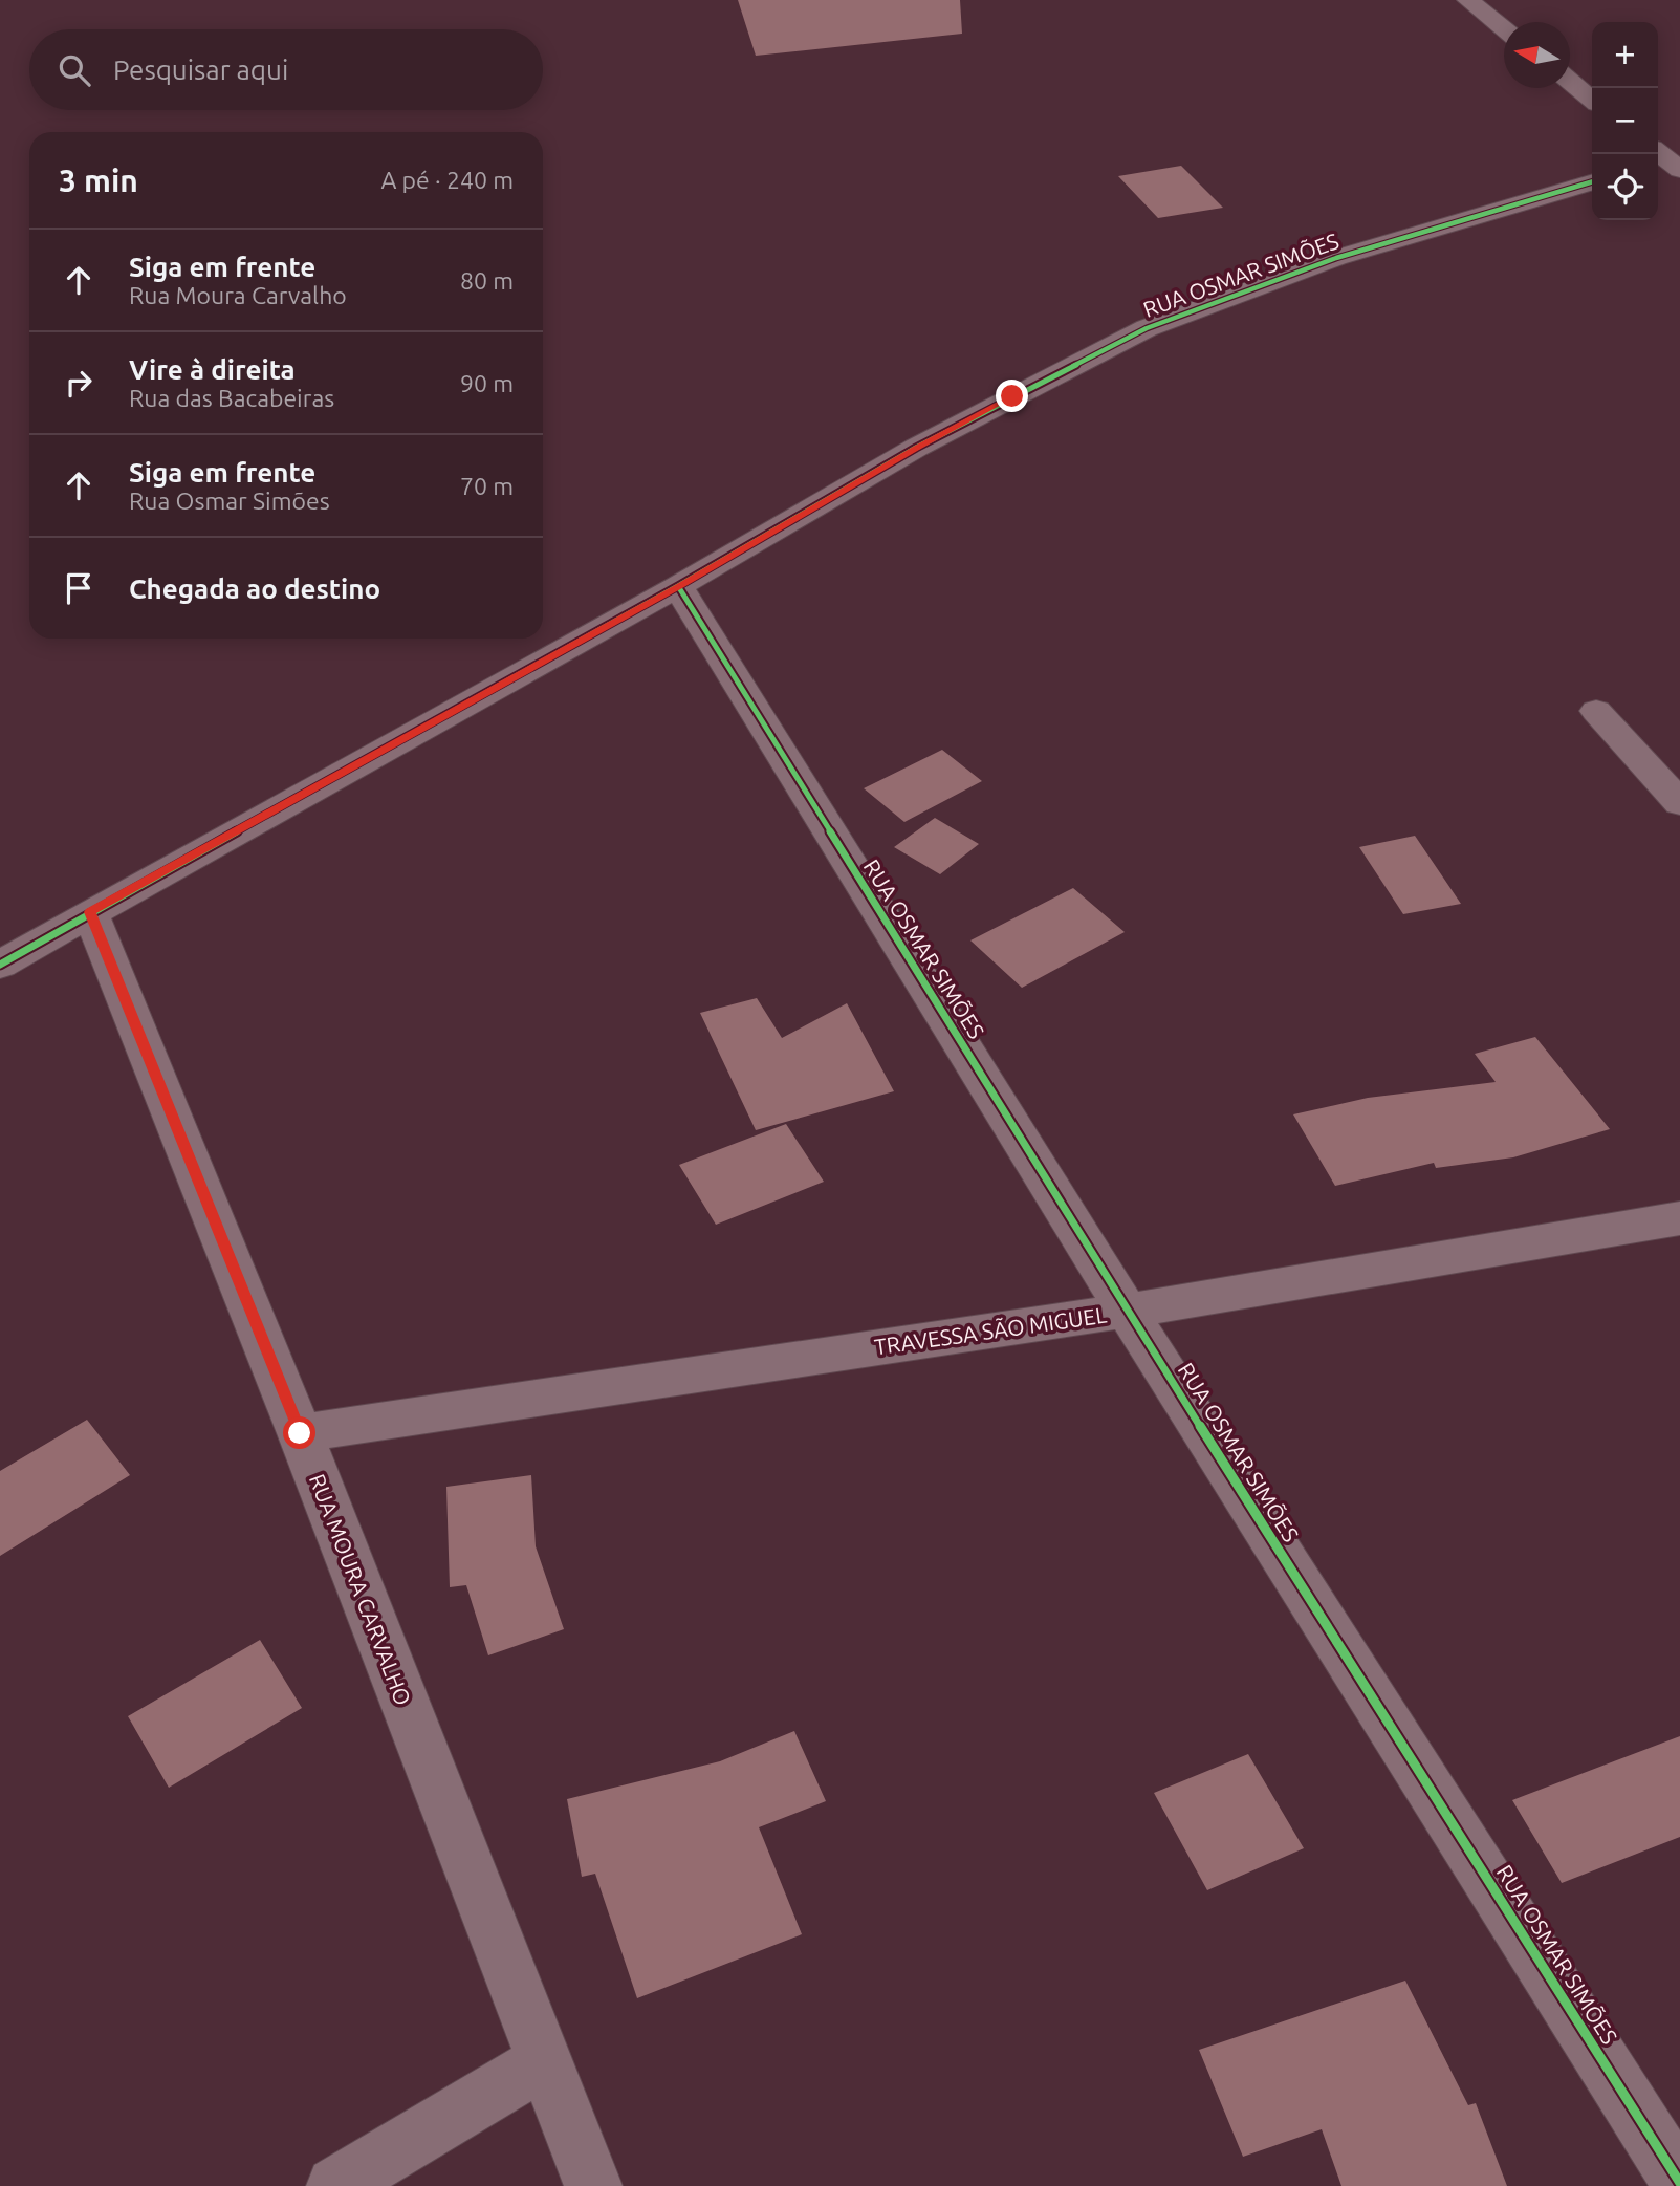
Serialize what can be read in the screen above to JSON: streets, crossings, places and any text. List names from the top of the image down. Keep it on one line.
{"streets":{"street":["RUA OSMAR SIMÕES","TRAVESSA SÃO MIGUEL","RUA MOURA CARVALHO"]},"crossings":[["RUA OSMAR SIMÕES","TRAVESSA SÃO MIGUEL"],["TRAVESSA SÃO MIGUEL","RUA MOURA CARVALHO"]],"north":"left","page":{"map_buttons":["+","−"],"search":"Pesquisar aqui","heading":["3 min","A pé · 240 m"],"list":[["Siga em frente","Rua Moura Carvalho","80 m"],["Vire à direita","Rua das Bacabeiras","90 m"],["Siga em frente","Rua Osmar Simões","70 m"],"Chegada ao destino"]}}
